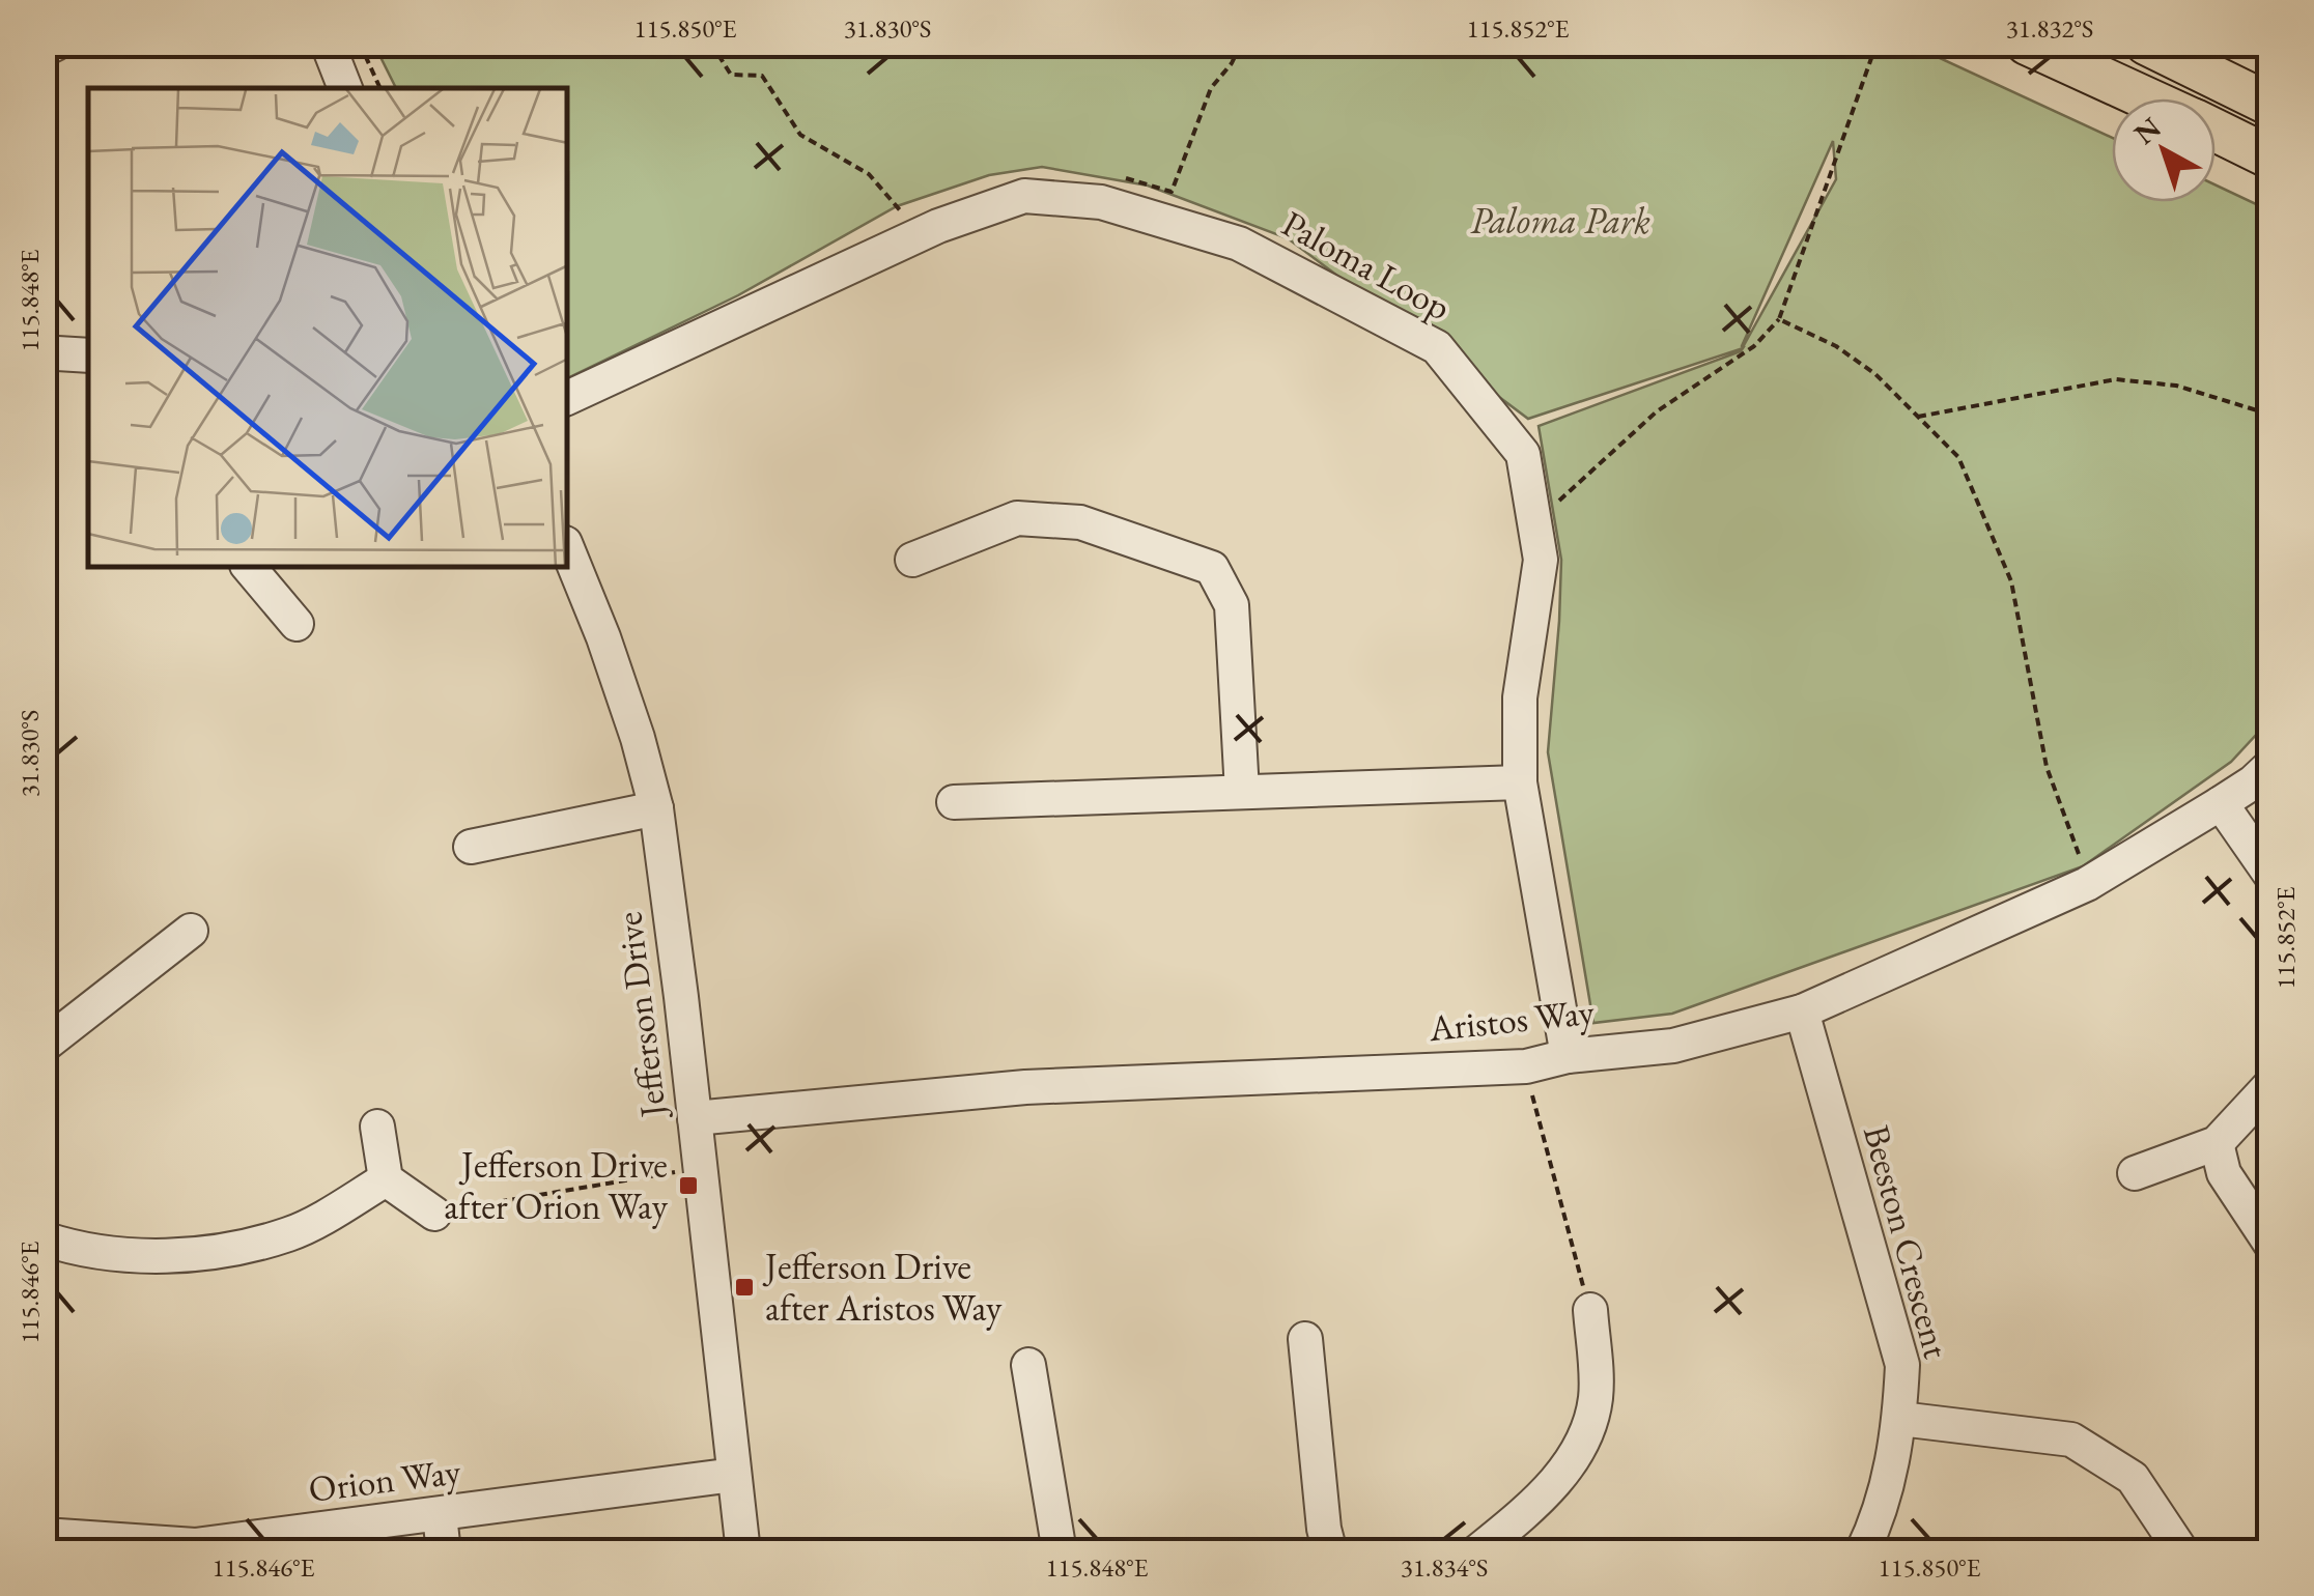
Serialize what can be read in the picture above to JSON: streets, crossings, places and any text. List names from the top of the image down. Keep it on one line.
{"streets":{"street":["Paloma Loop","Jefferson Drive","Aristos Way","Beeston Crescent","Orion Way"]},"crossings":[["Paloma Loop","Aristos Way"],["Jefferson Drive","Aristos Way"],["Jefferson Drive","Orion Way"],["Aristos Way","Beeston Crescent"]],"parks":["Paloma Park"],"places":{"transit":["Jefferson Drive after Orion Way","Jefferson Drive after Aristos Way"]},"north":"top left","coordinates":["115.850°E","31.830°S","115.852°E","31.832°S","115.848°E","115.846°E","31.834°S"]}
